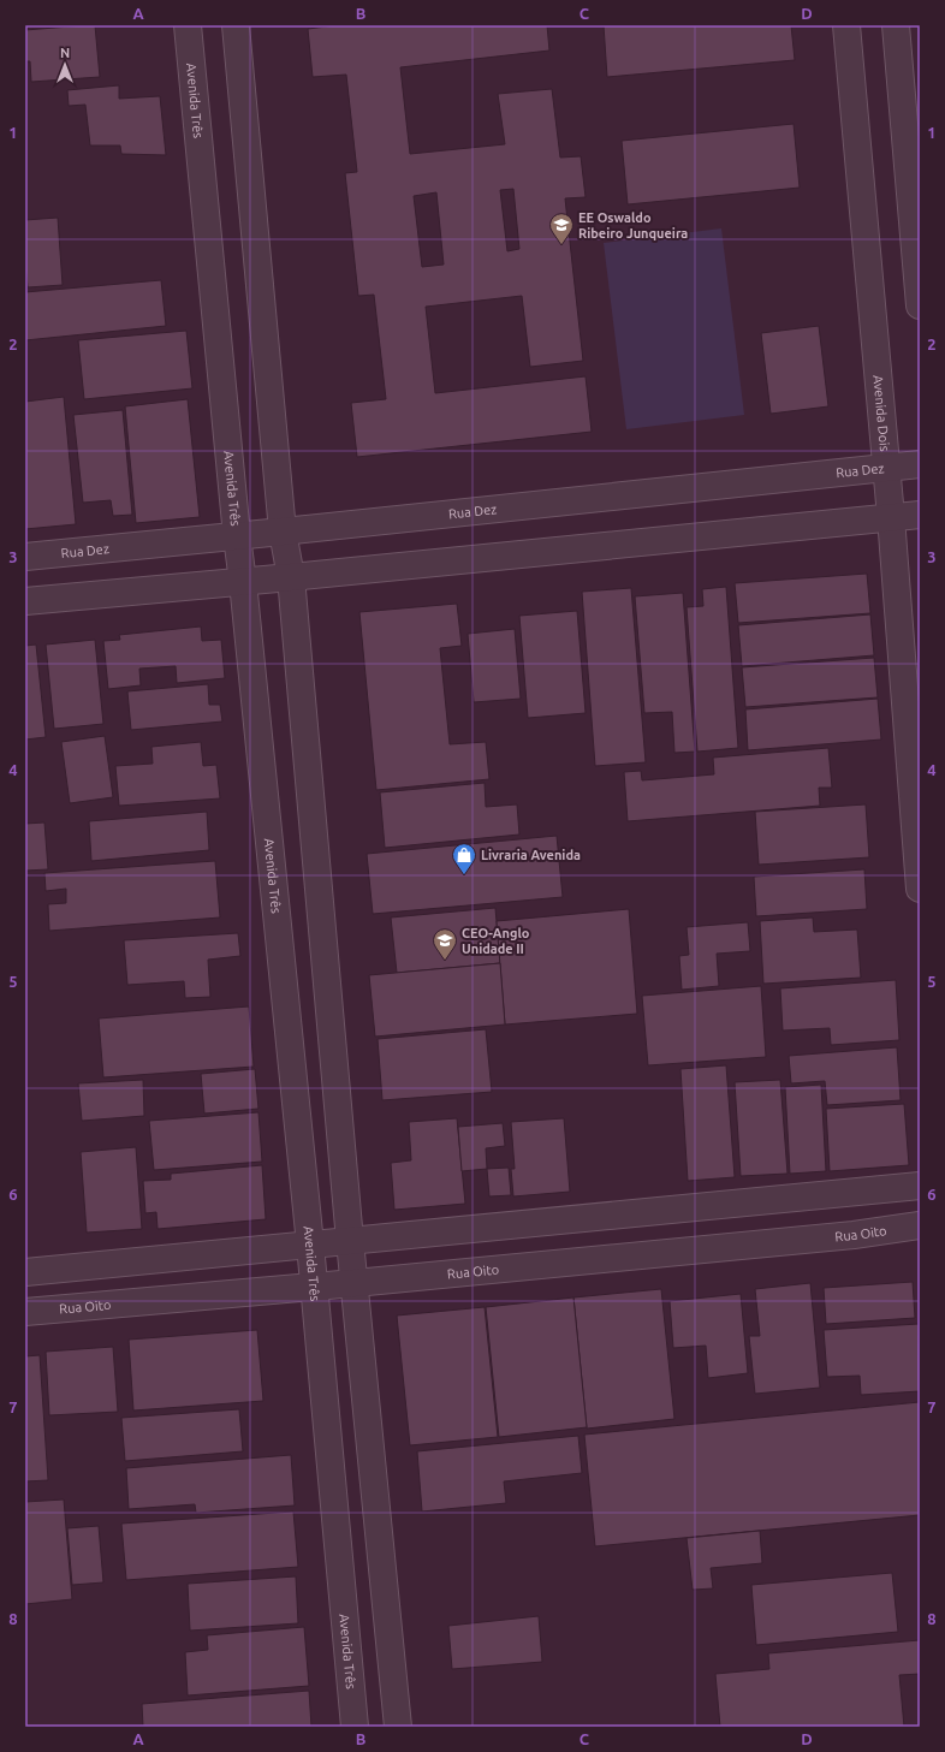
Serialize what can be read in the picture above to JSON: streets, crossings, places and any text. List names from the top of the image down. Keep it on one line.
{"streets":{"street":["Avenida Três","Avenida Dois","Rua Dez","Rua Oito"]},"crossings":[["Avenida Três","Rua Dez"],["Avenida Três","Rua Oito"],["Avenida Dois","Rua Dez"]],"places":{"school or university":["EE Oswaldo Ribeiro Junqueira","CEO-Anglo Unidade II"],"shop":["Livraria Avenida"]},"north":"top","grid":{"columns":["A","B","C","D"],"rows":["1","2","3","4","5","6","7","8"]}}
